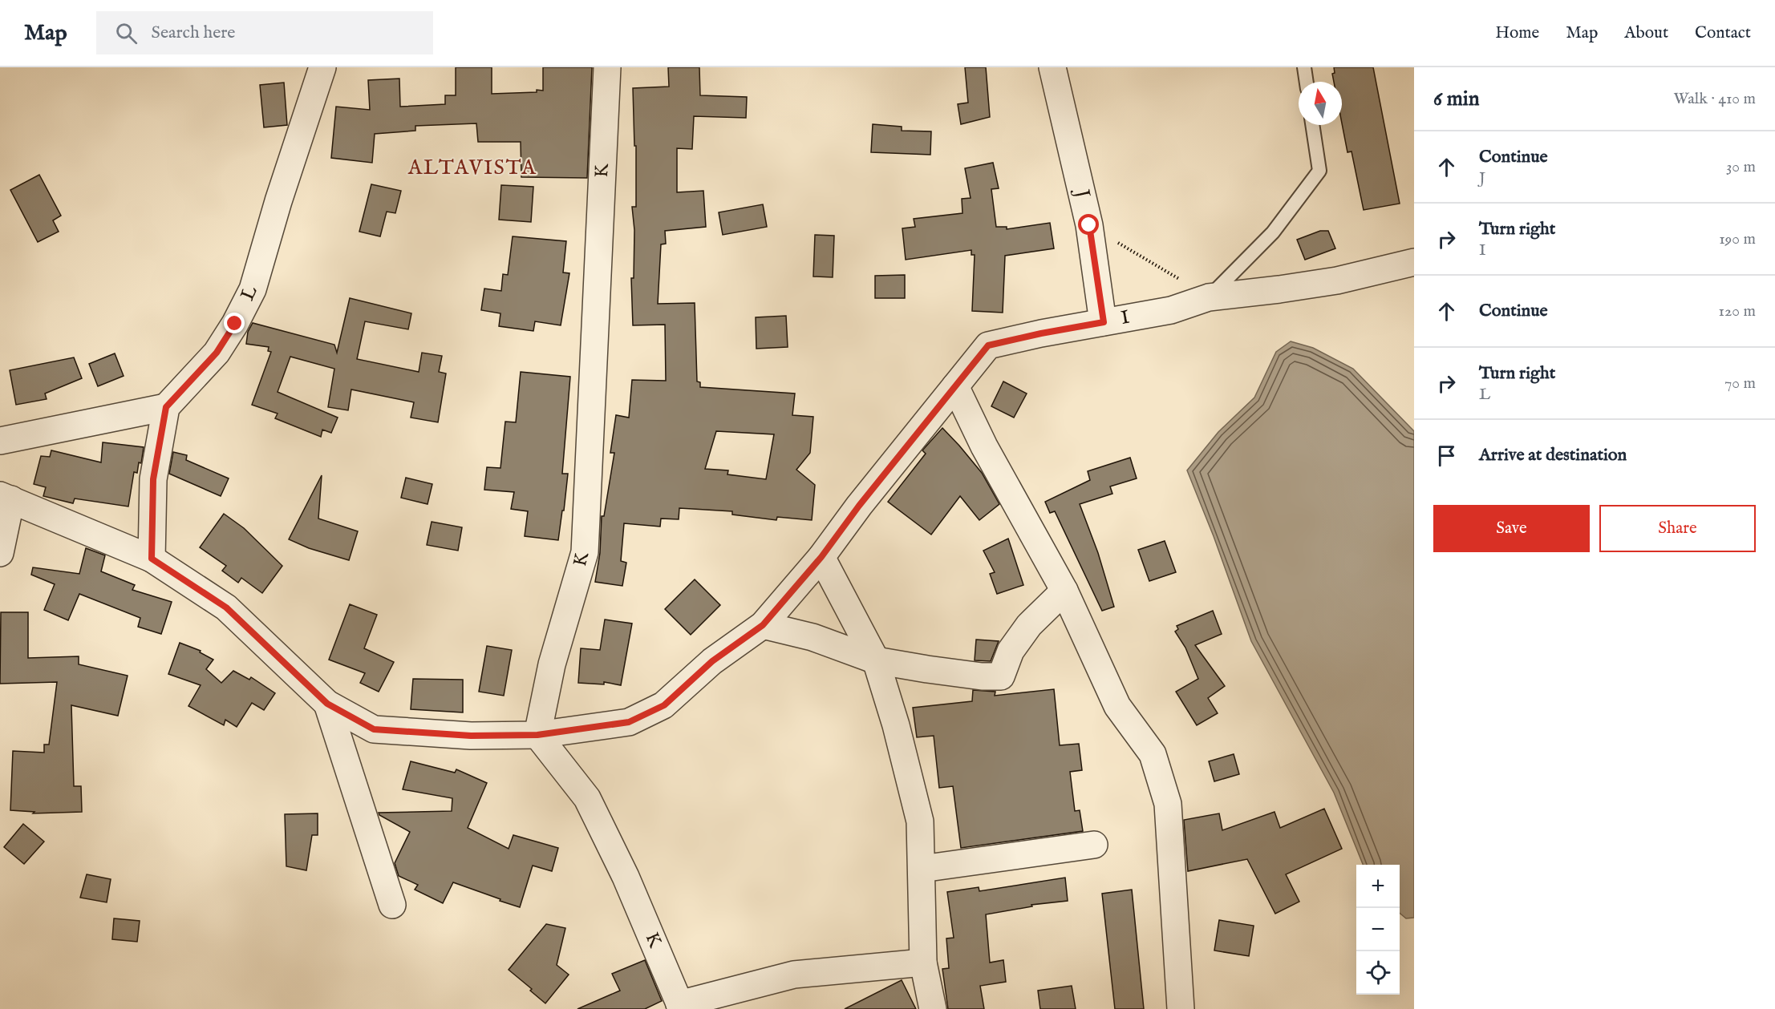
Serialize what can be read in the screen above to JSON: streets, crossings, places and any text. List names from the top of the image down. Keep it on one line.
{"streets":{"street":["K","J","L","I"]},"crossings":[["K","I"],["J","I"]],"districts":["ALTAVISTA"],"north":"top","page":{"header":"Map","search":"Search here","nav":["Home","Map","About","Contact"],"heading":["6 min","Walk · 410 m"],"list":[["Continue","J","30 m"],["Turn right","I","190 m"],["Continue","120 m"],["Turn right","L","70 m"],"Arrive at destination"],"buttons":["Save","Share"],"map_buttons":["+","−"]}}
